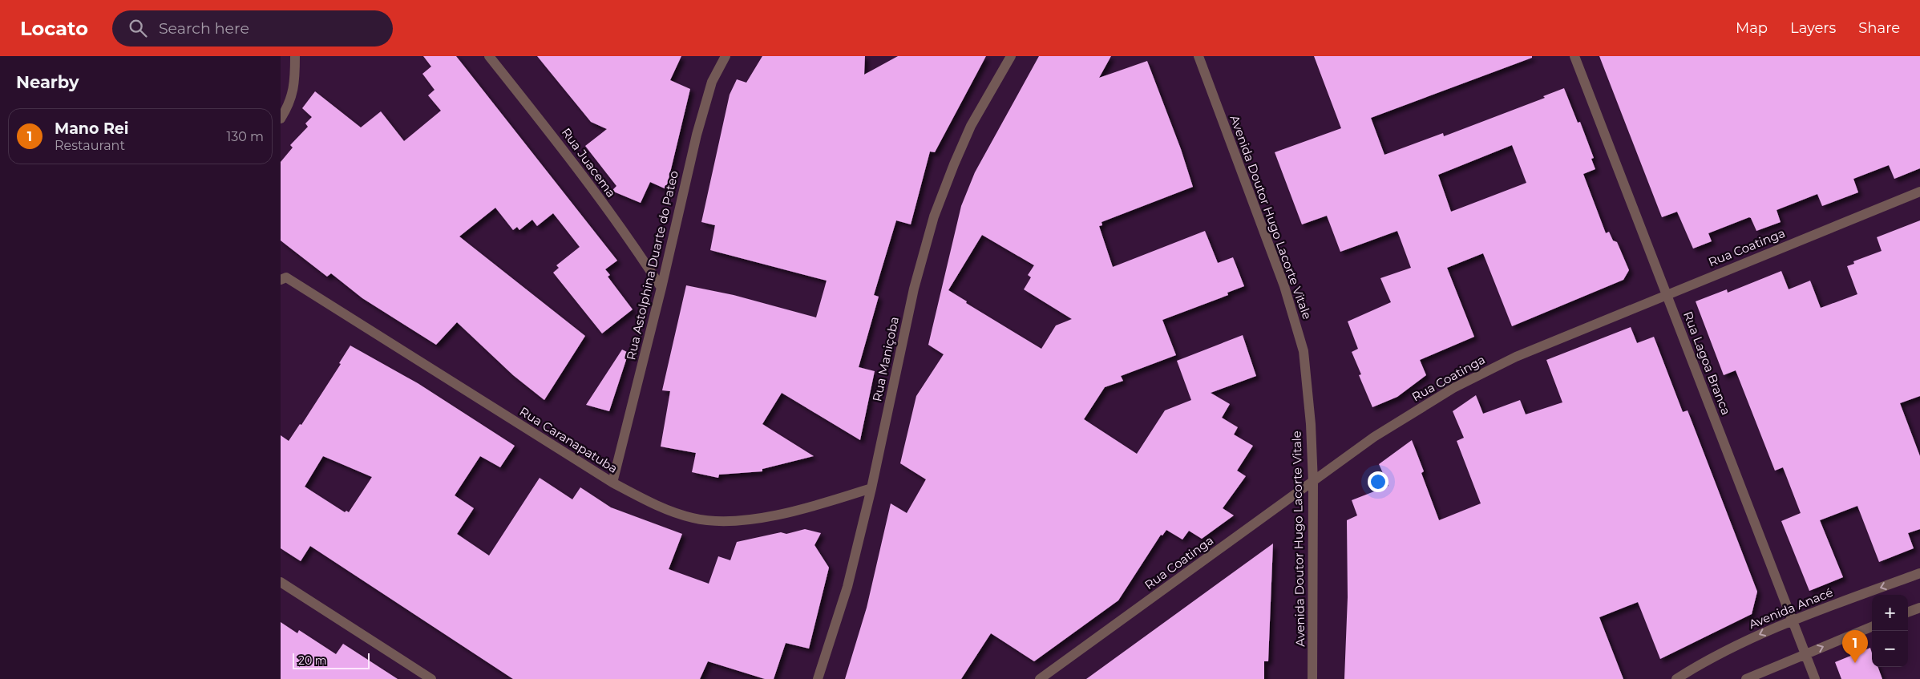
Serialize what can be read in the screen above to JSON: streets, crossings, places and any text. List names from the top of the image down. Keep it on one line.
{"streets":{"street":["Rua Juacema","Avenida Doutor Hugo Lacorte Vitale","Rua Coatinga","Rua Astolphina Duarte do Pateo","Rua Maniçoba","Rua Lagoa Branca","Rua Caranapatuba","Avenida Anacé"]},"crossings":[["Rua Juacema","Rua Astolphina Duarte do Pateo"],["Avenida Doutor Hugo Lacorte Vitale","Rua Coatinga"],["Rua Coatinga","Rua Lagoa Branca"],["Rua Astolphina Duarte do Pateo","Rua Caranapatuba"],["Rua Maniçoba","Rua Caranapatuba"],["Rua Lagoa Branca","Avenida Anacé"]],"scale_bar":"20 m","page":{"header":"Locato","search":"Search here","nav":["Map","Layers","Share"],"heading":"Nearby","list":[{"mark":"1","name":"Mano Rei","note":"Restaurant","value":"130 m"}],"map_buttons":["+","−"],"pins":"1","scale":"20 m"}}
